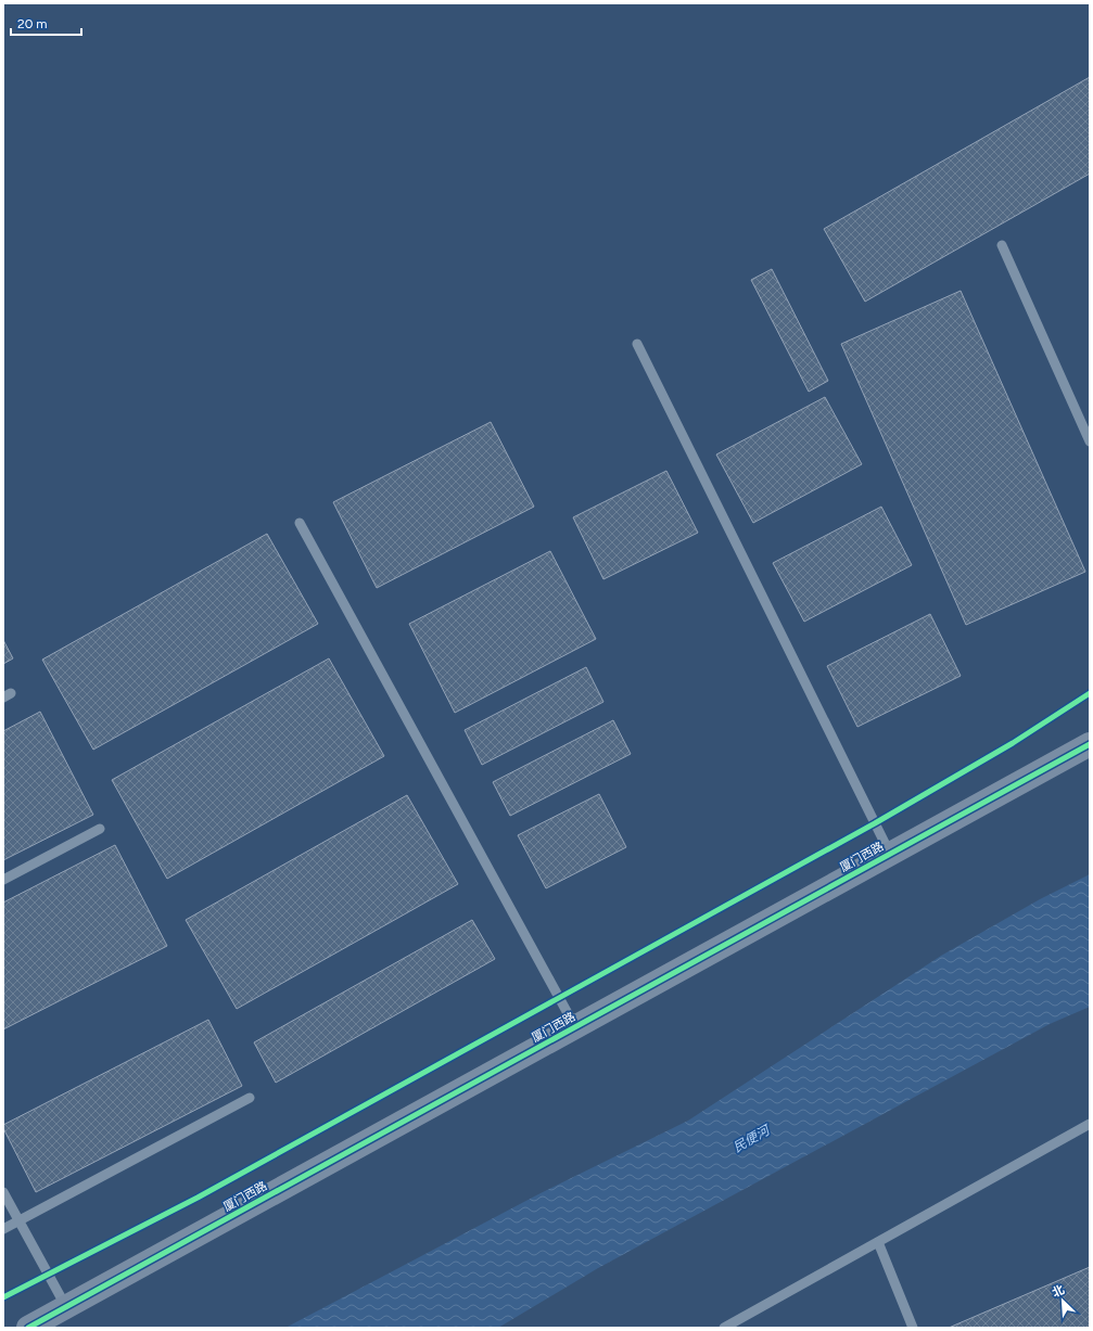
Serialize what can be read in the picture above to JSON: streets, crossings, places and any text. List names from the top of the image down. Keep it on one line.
{"streets":{"street":["厦门西路"]},"water":["民便河"],"scale_bar":"20 m","north":"top left"}
